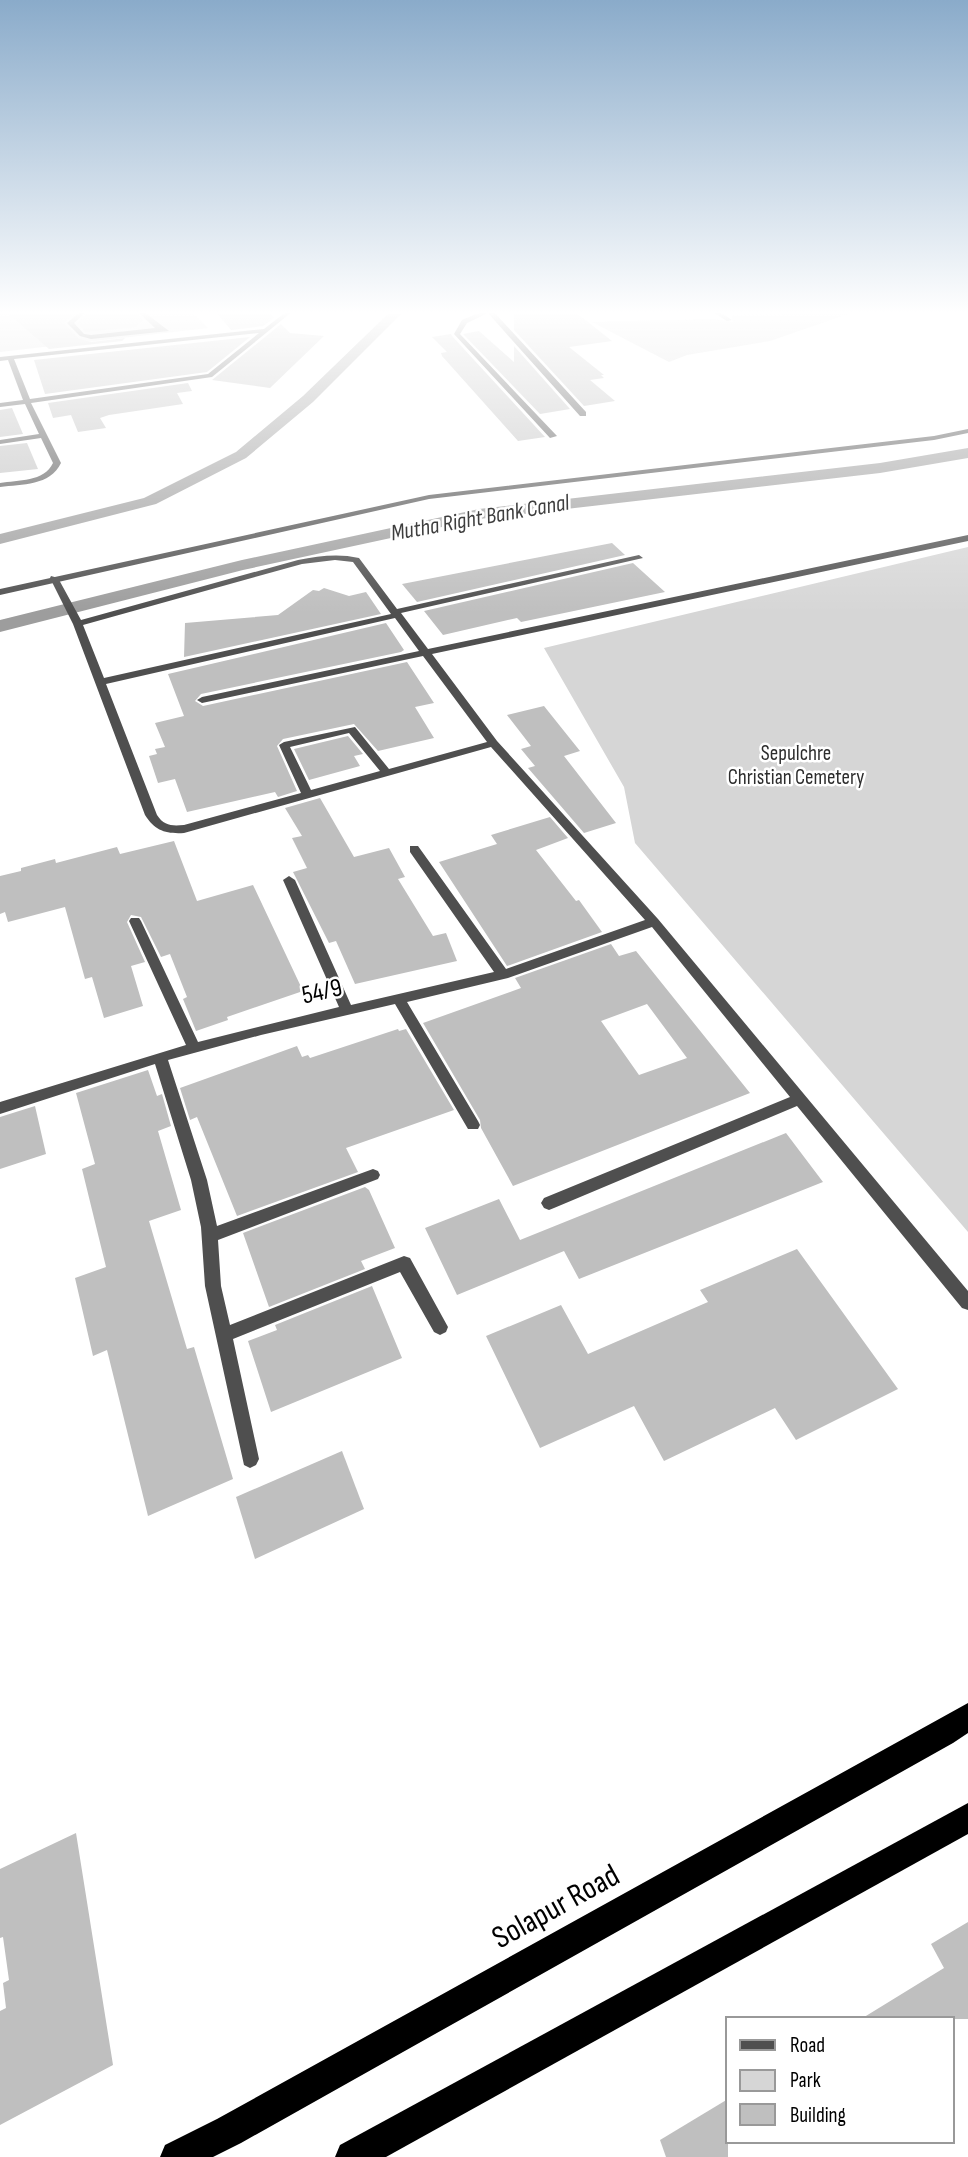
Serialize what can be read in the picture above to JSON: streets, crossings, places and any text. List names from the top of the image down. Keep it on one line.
{"streets":{"highway":["Solapur Road"],"street":["54/9"]},"water":["Mutha Right Bank Canal"],"parks":["Sepulchre Christian Cemetery"],"legend":["Road","Park","Building"]}
